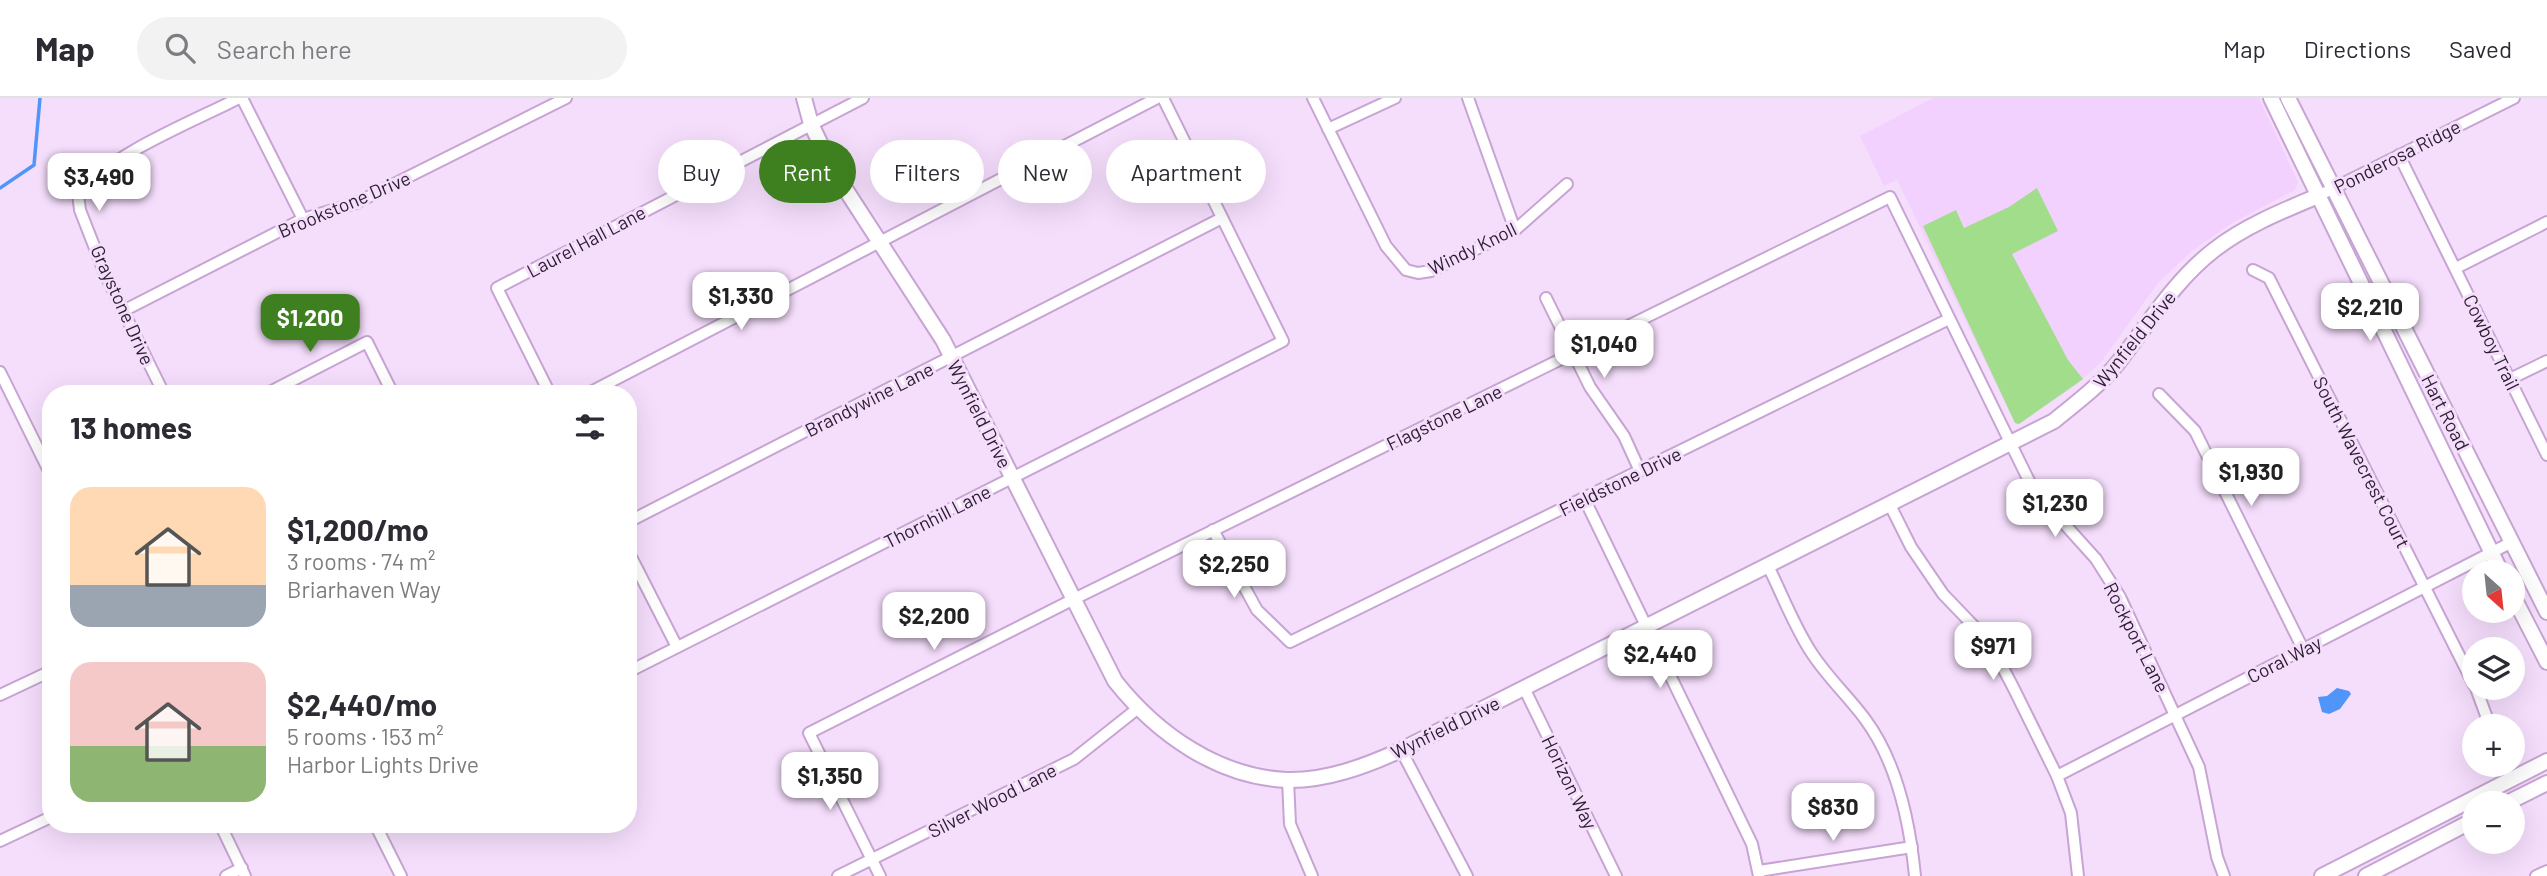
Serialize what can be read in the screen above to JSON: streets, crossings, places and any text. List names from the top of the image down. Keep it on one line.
{"streets":{"street":["Ponderosa Ridge","Brookstone Drive","Laurel Hall Lane","Windy Knoll","Graystone Drive","Wynfield Drive","Cowboy Trail","Brandywine Lane","Hart Road","Flagstone Lane","South Wavecrest Court","Fieldstone Drive","Thornhill Lane","Rockport Lane","Coral Way","Horizon Way","Silver Wood Lane"]},"crossings":[["Ponderosa Ridge","Wynfield Drive"],["Ponderosa Ridge","Cowboy Trail"],["Ponderosa Ridge","Hart Road"],["Brookstone Drive","Graystone Drive"],["Laurel Hall Lane","Wynfield Drive"],["Wynfield Drive","Brandywine Lane"],["Wynfield Drive","Hart Road"],["Wynfield Drive","Flagstone Lane"],["Wynfield Drive","Thornhill Lane"],["Wynfield Drive","Rockport Lane"],["Wynfield Drive","Horizon Way"],["Wynfield Drive","Silver Wood Lane"],["Brandywine Lane","Thornhill Lane"],["Hart Road","Coral Way"],["Flagstone Lane","Fieldstone Drive"],["Flagstone Lane","Rockport Lane"],["Flagstone Lane","Silver Wood Lane"],["South Wavecrest Court","Coral Way"],["Fieldstone Drive","Rockport Lane"],["Rockport Lane","Coral Way"]],"north":"bottom right","page":{"header":"Map","search":"Search here","nav":["Map","Directions","Saved"],"chip":["Buy","Rent","Filters","New","Apartment"],"price":["$3,490","$1,330","$2,210","$1,200","$1,040","$1,930","$1,230","$2,250","$2,200","$971","$2,440","$1,350","$830"],"heading":"13 homes","list":[{"name":"$1,200/mo","note":"3 rooms · 74 m² · Briarhaven Way"},{"name":"$2,440/mo","note":"5 rooms · 153 m² · Harbor Lights Drive"}],"map_buttons":["+","−"]}}
